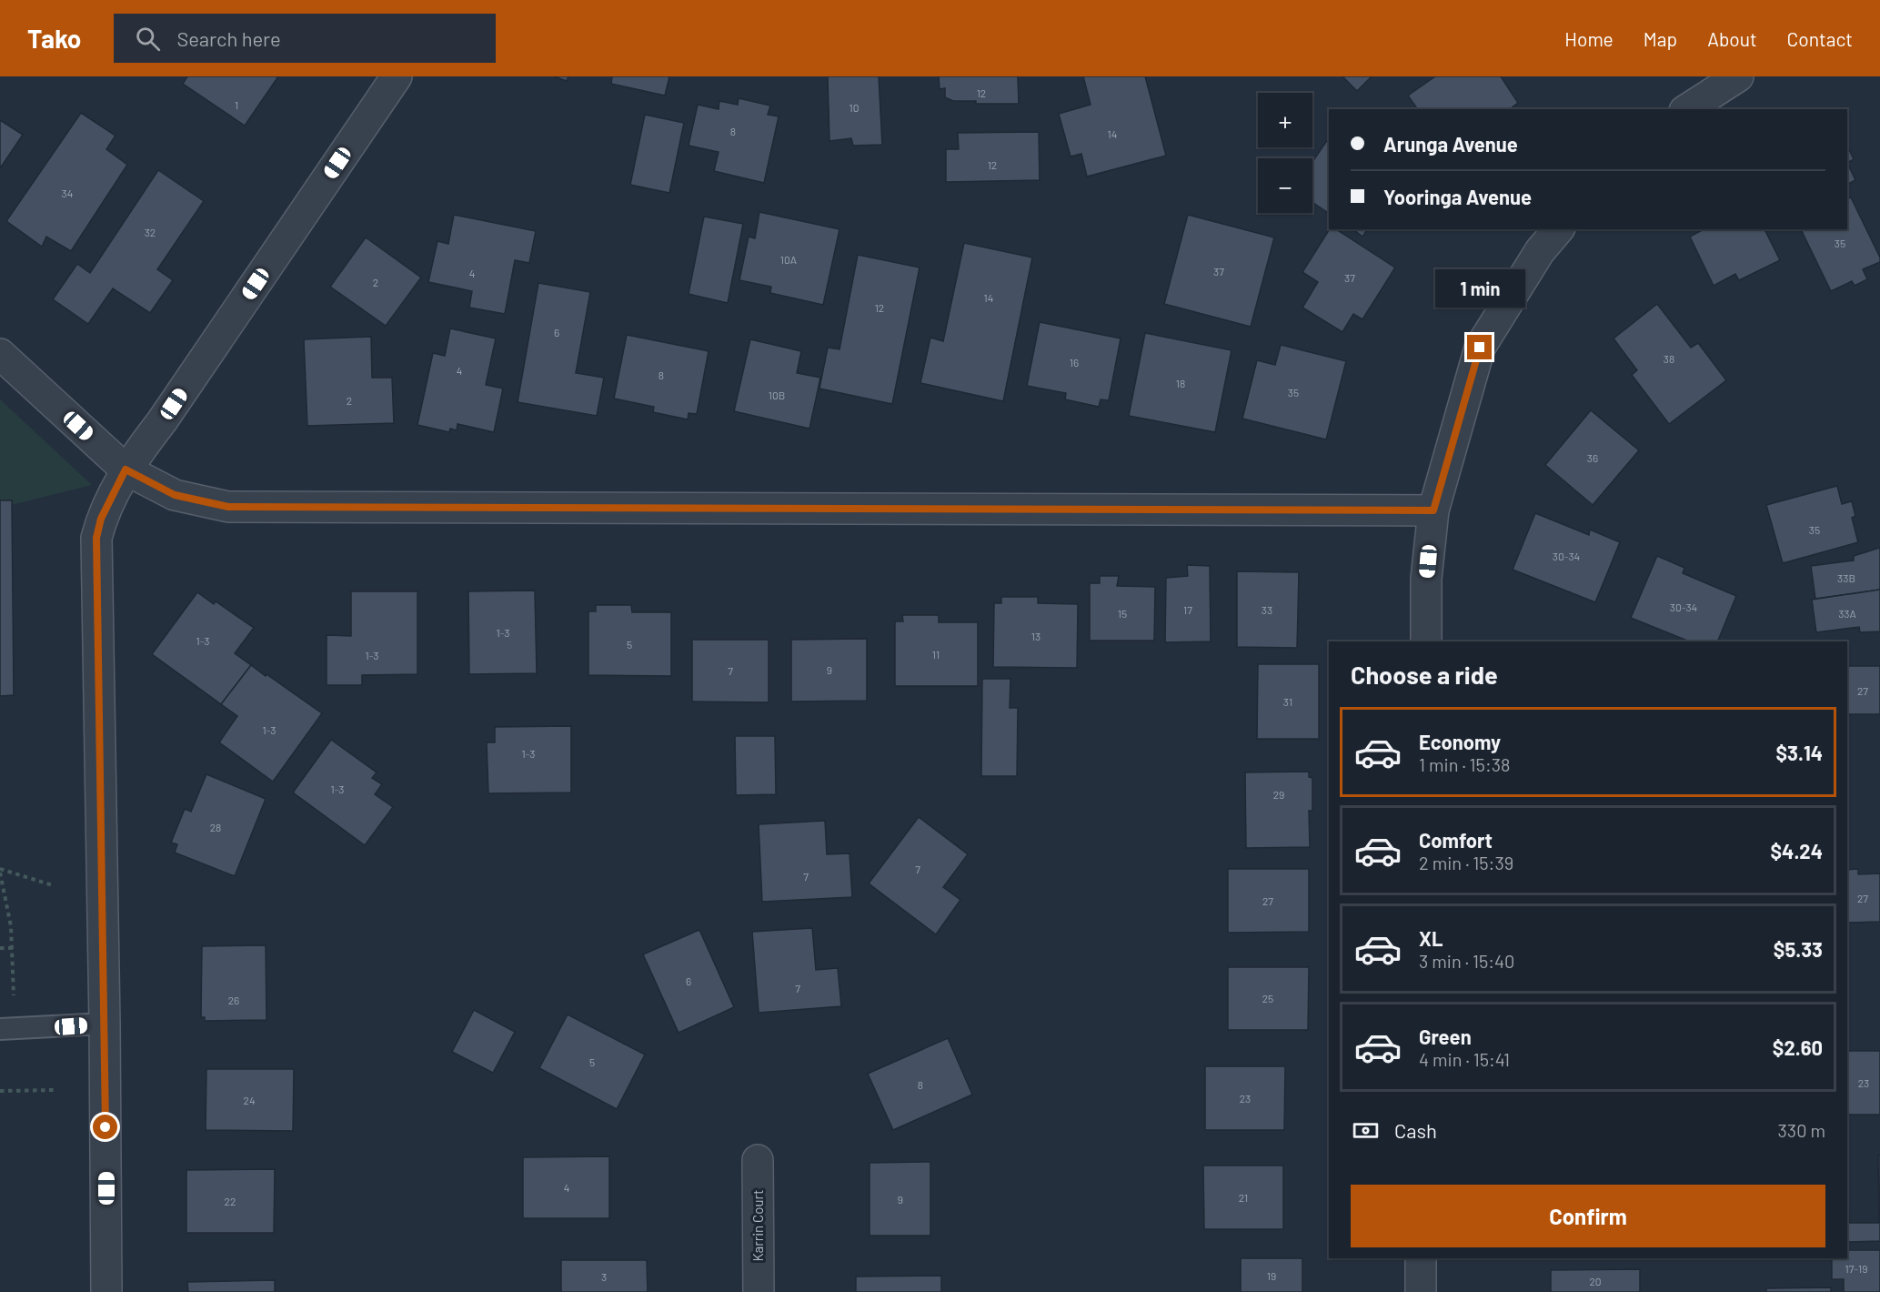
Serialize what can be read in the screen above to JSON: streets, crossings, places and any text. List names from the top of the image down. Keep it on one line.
{"streets":{"street":["Karrin Court"]},"house_numbers":["12","1","10","8","14","12","34","32","35","10A","37","4","37","2","14","12","6","38","16","4","8","18","35","10B","2","36","35","30-34","33B","30-34","17","33","15","33A","1-3","13","1-3","5","11","1-3","9","7","27","31","1-3","1-3","1-3","29","28","7","7","27","27","6","7","25","26","5","23","8","23","24","4","21","9","22","17-19","19","3","20"],"page":{"header":"Tako","search":"Search here","nav":["Home","Map","About","Contact"],"map_buttons":["+","−"],"banner":["Arunga Avenue","Yooringa Avenue"],"bubble":"1 min","heading":"Choose a ride","list":[{"name":"Economy","note":"1 min · 15:38","value":"$3.14"},{"name":"Comfort","note":"2 min · 15:39","value":"$4.24"},{"name":"XL","note":"3 min · 15:40","value":"$5.33"},{"name":"Green","note":"4 min · 15:41","value":"$2.60"}],"pay":["Cash","330 m"],"buttons":"Confirm"}}
